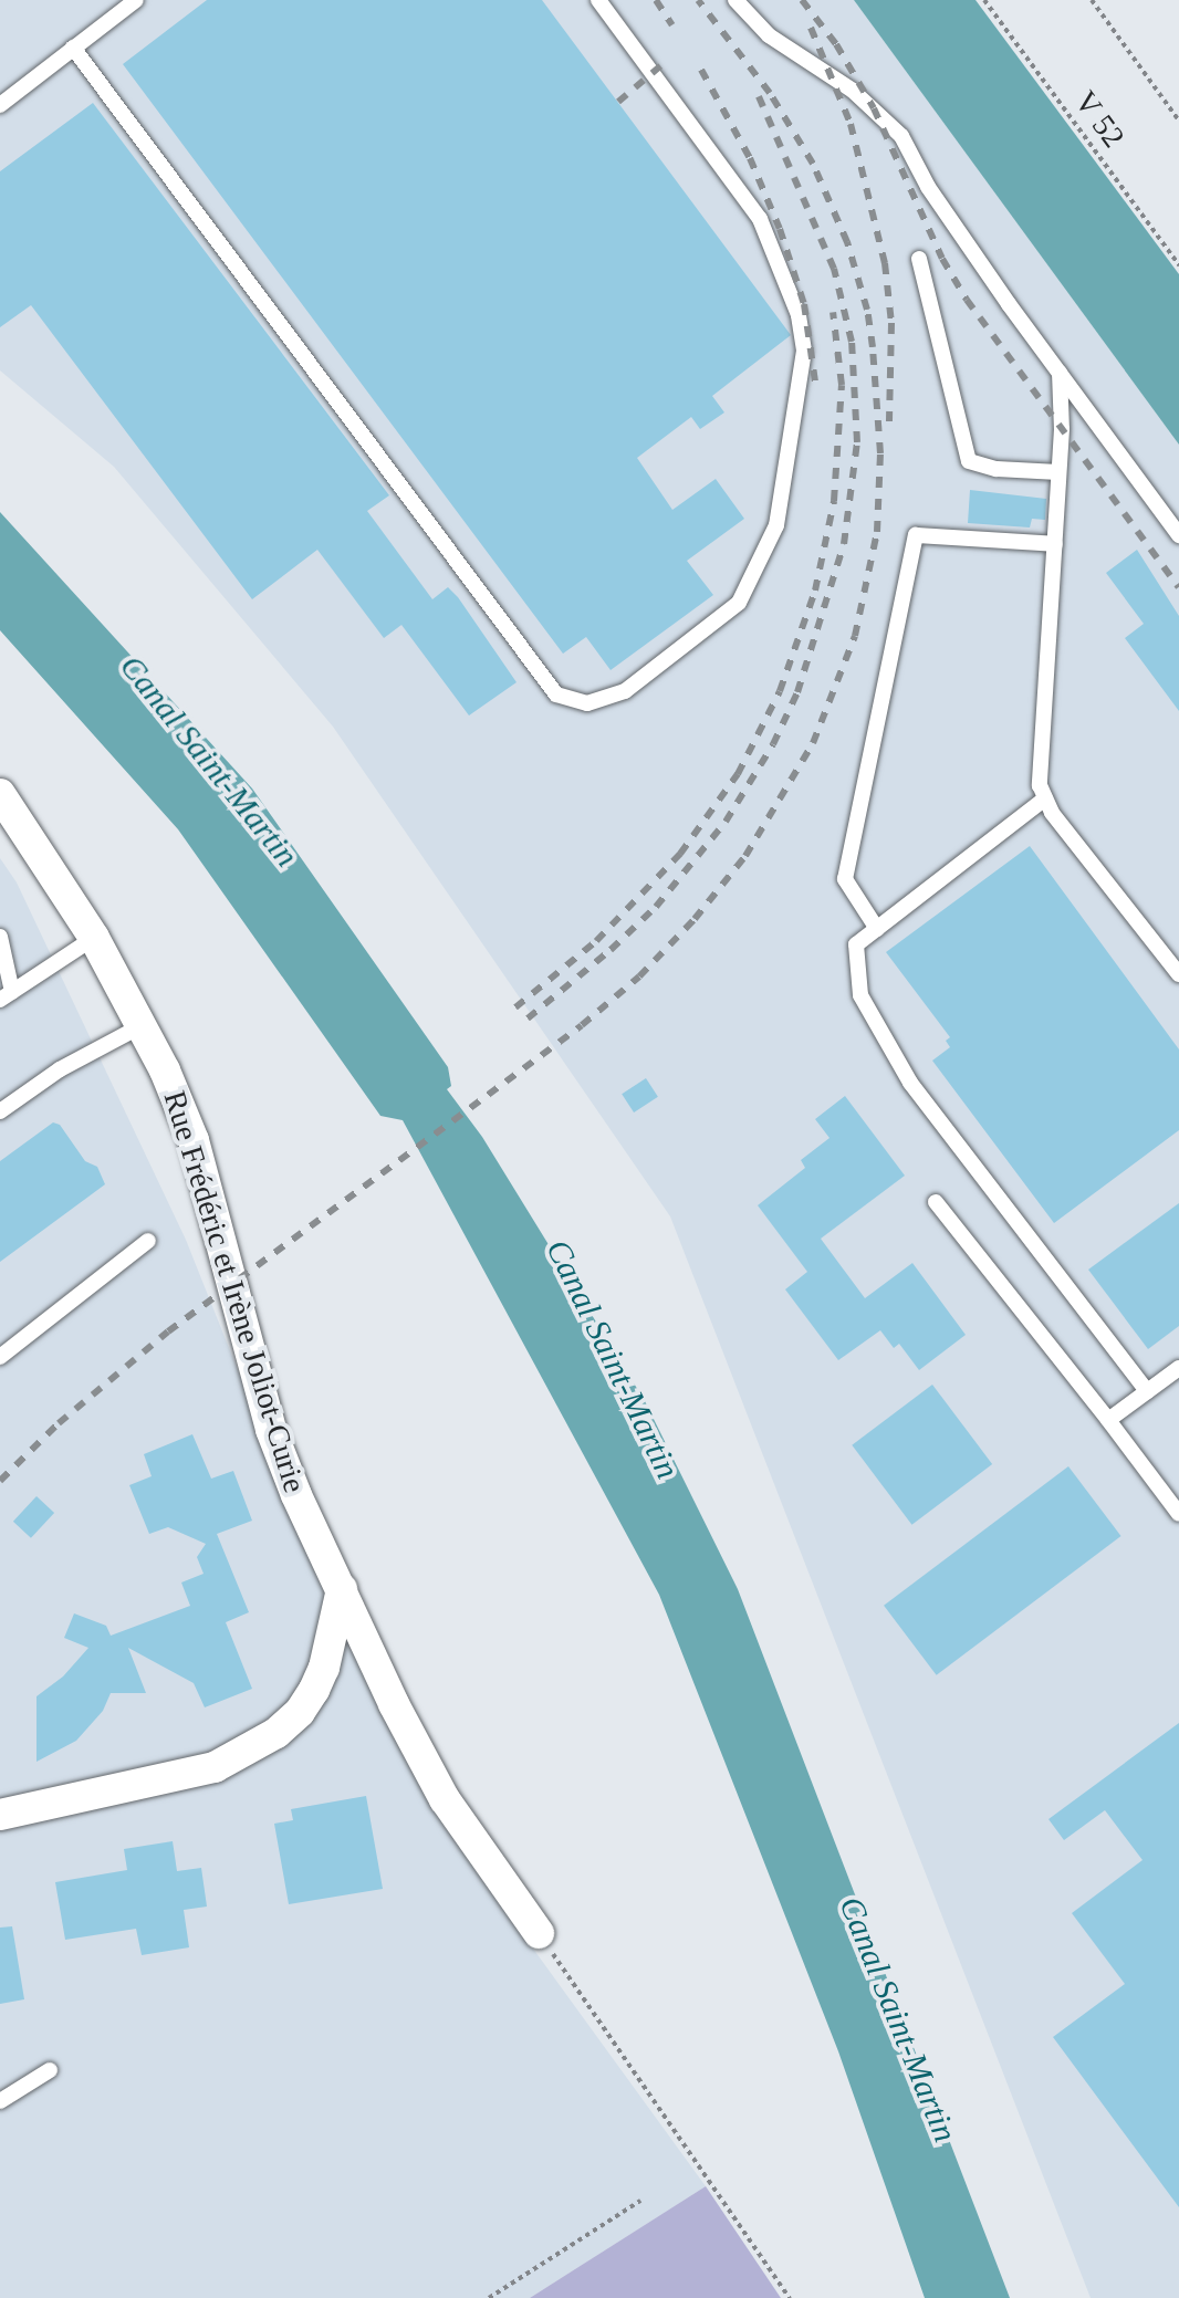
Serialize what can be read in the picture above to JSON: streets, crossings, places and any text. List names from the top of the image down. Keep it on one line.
{"streets":{"street":["Rue Frédéric et Irène Joliot-Curie"],"path":["V 52"]},"water":["Canal Saint-Martin"]}
